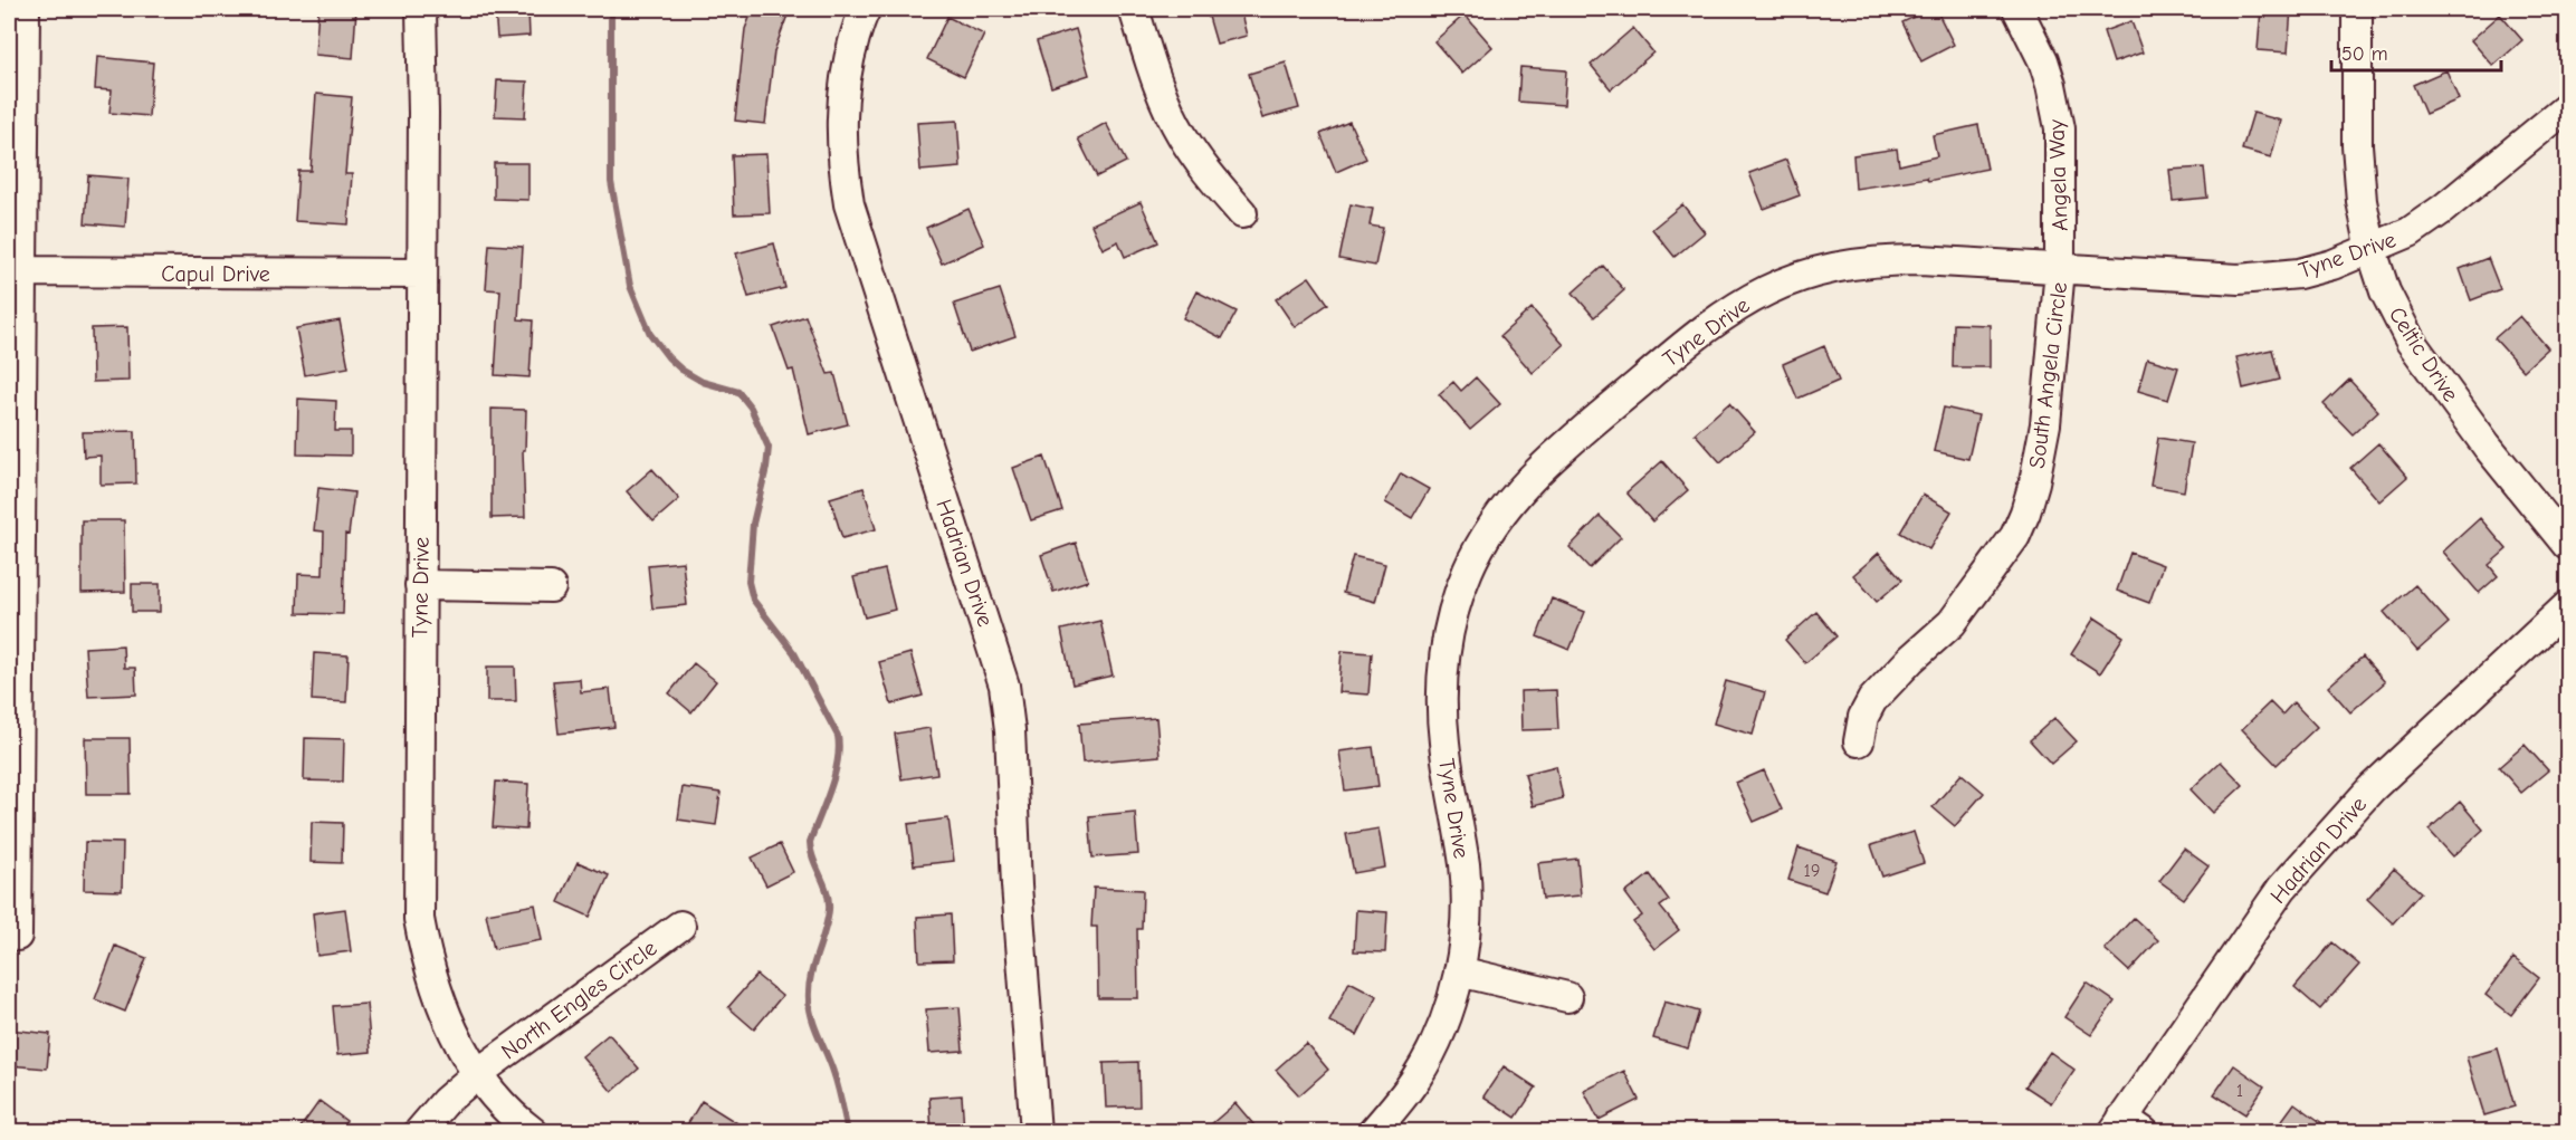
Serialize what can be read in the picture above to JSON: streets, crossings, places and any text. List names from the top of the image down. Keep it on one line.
{"streets":{"street":["Angela Way","Tyne Drive","Capul Drive","Celtic Drive","South Angela Circle","Hadrian Drive","North Engles Circle"]},"crossings":[["Angela Way","Tyne Drive"],["Angela Way","South Angela Circle"],["Tyne Drive","Capul Drive"],["Tyne Drive","Celtic Drive"],["Tyne Drive","South Angela Circle"],["Tyne Drive","North Engles Circle"]],"house_numbers":["19","1"],"scale_bar":"50 m"}
